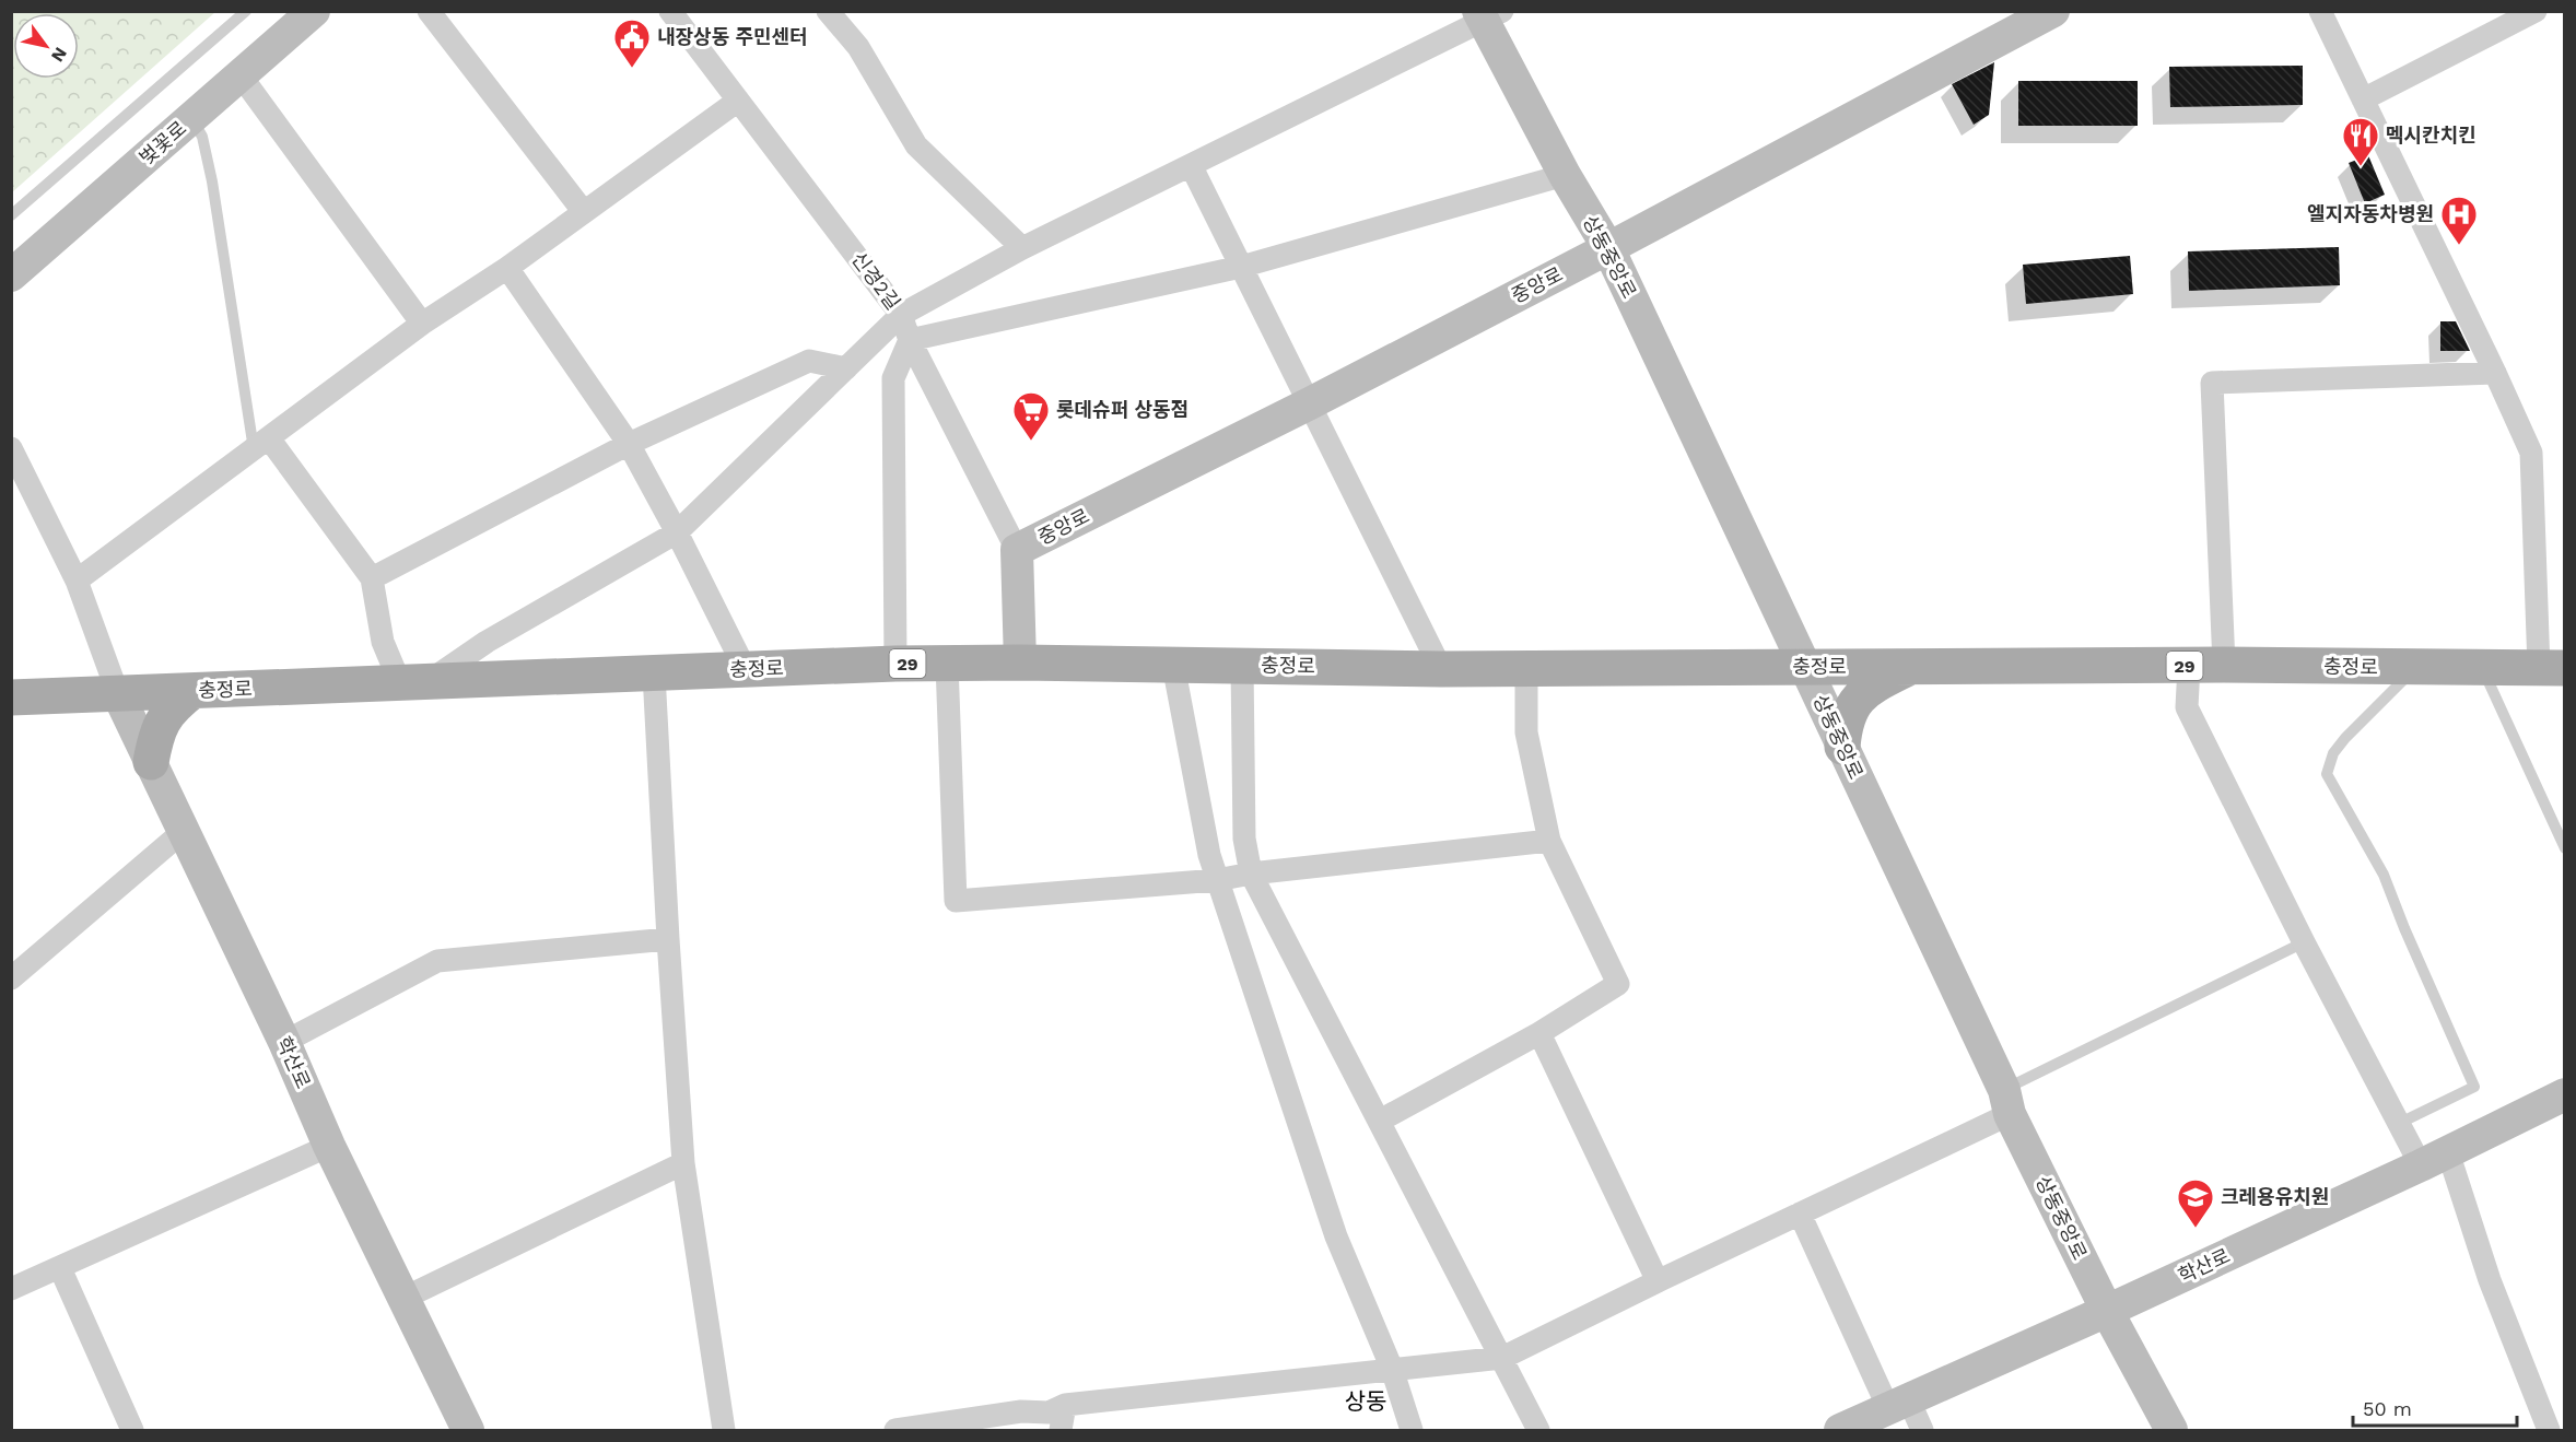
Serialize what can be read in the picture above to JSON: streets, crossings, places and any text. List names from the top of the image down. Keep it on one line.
{"streets":{"main road":["29","충정로"],"street":["벚꽃로","상동중앙로","신경2길","중앙로","학산로"]},"crossings":[["상동중앙로","중앙로"],["상동중앙로","충정로"],["상동중앙로","학산로"],["신경2길","중앙로"],["신경2길","충정로"],["충정로","학산로"]],"districts":["상동"],"places":{"public building":["내장상동 주민센터"],"restaurant":["멕시칸치킨"],"hospital":["엘지자동차병원"],"supermarket":["롯데슈퍼 상동점"],"school or university":["크레용유치원"]},"scale_bar":"50 m","north":"bottom right"}
